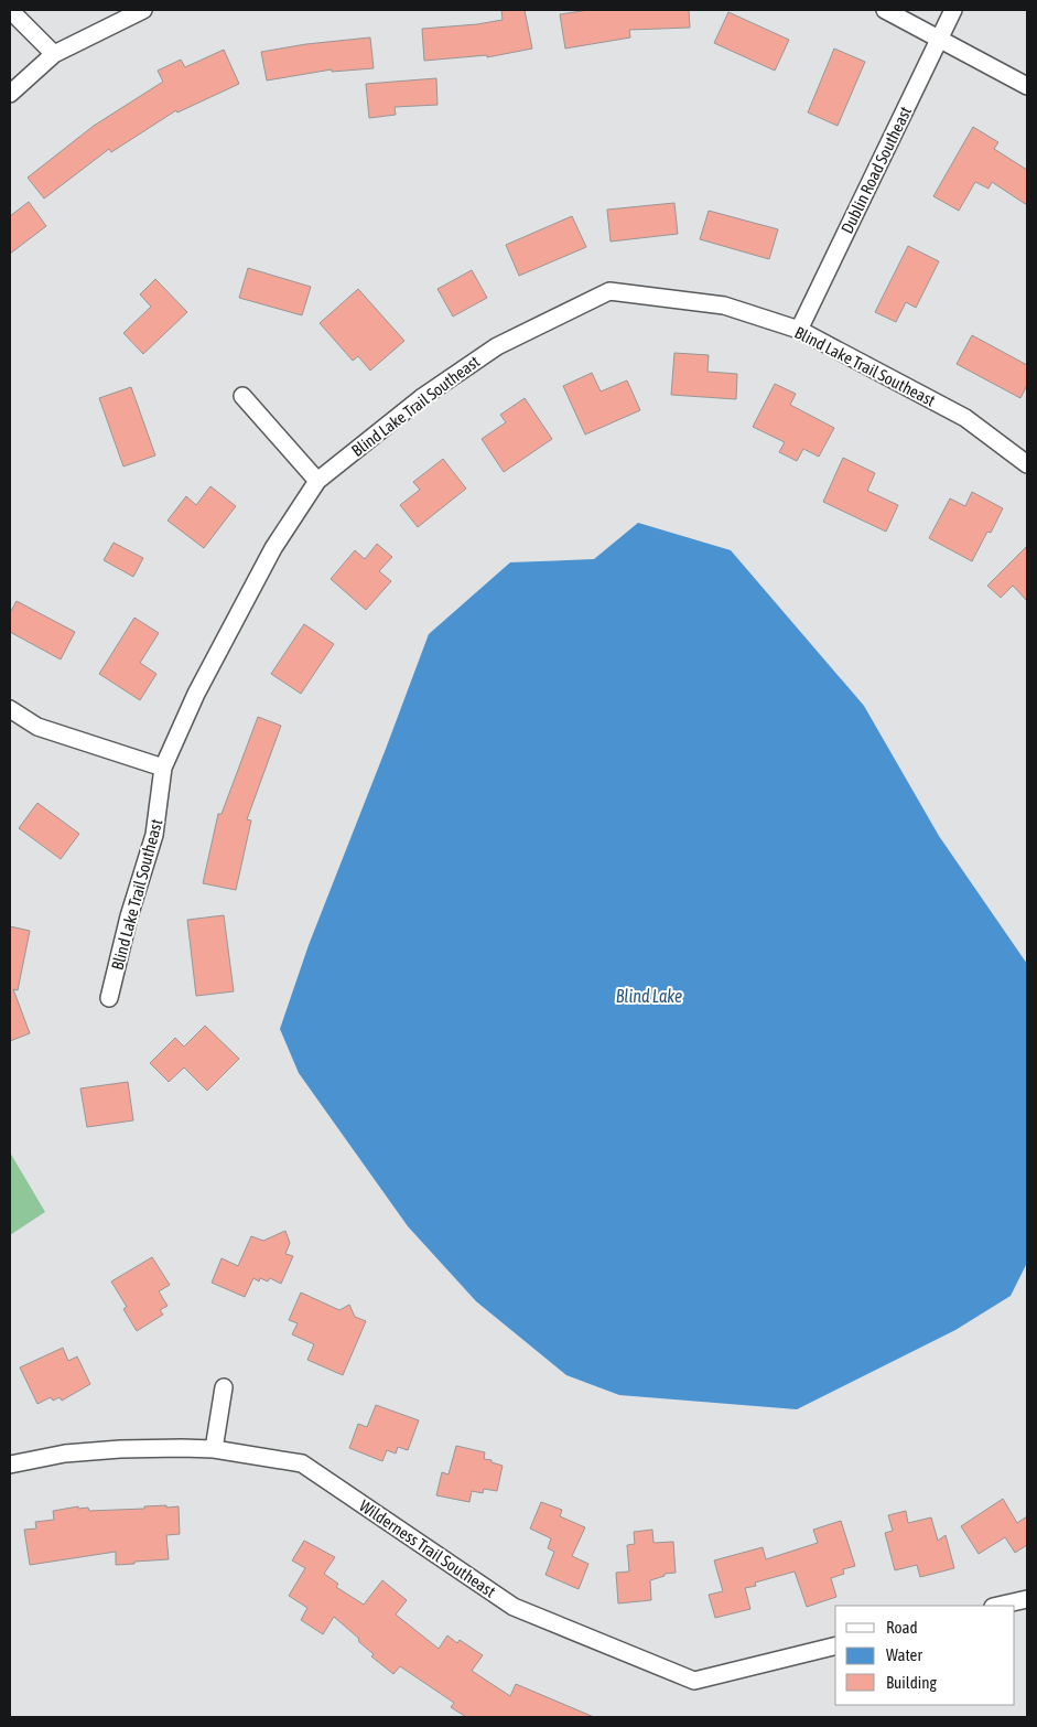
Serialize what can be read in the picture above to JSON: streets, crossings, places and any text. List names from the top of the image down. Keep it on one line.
{"streets":{"street":["Dublin Road Southeast","Blind Lake Trail Southeast","Wilderness Trail Southeast"]},"crossings":[["Dublin Road Southeast","Blind Lake Trail Southeast"]],"water":["Blind Lake"],"legend":["Road","Water","Building"]}
